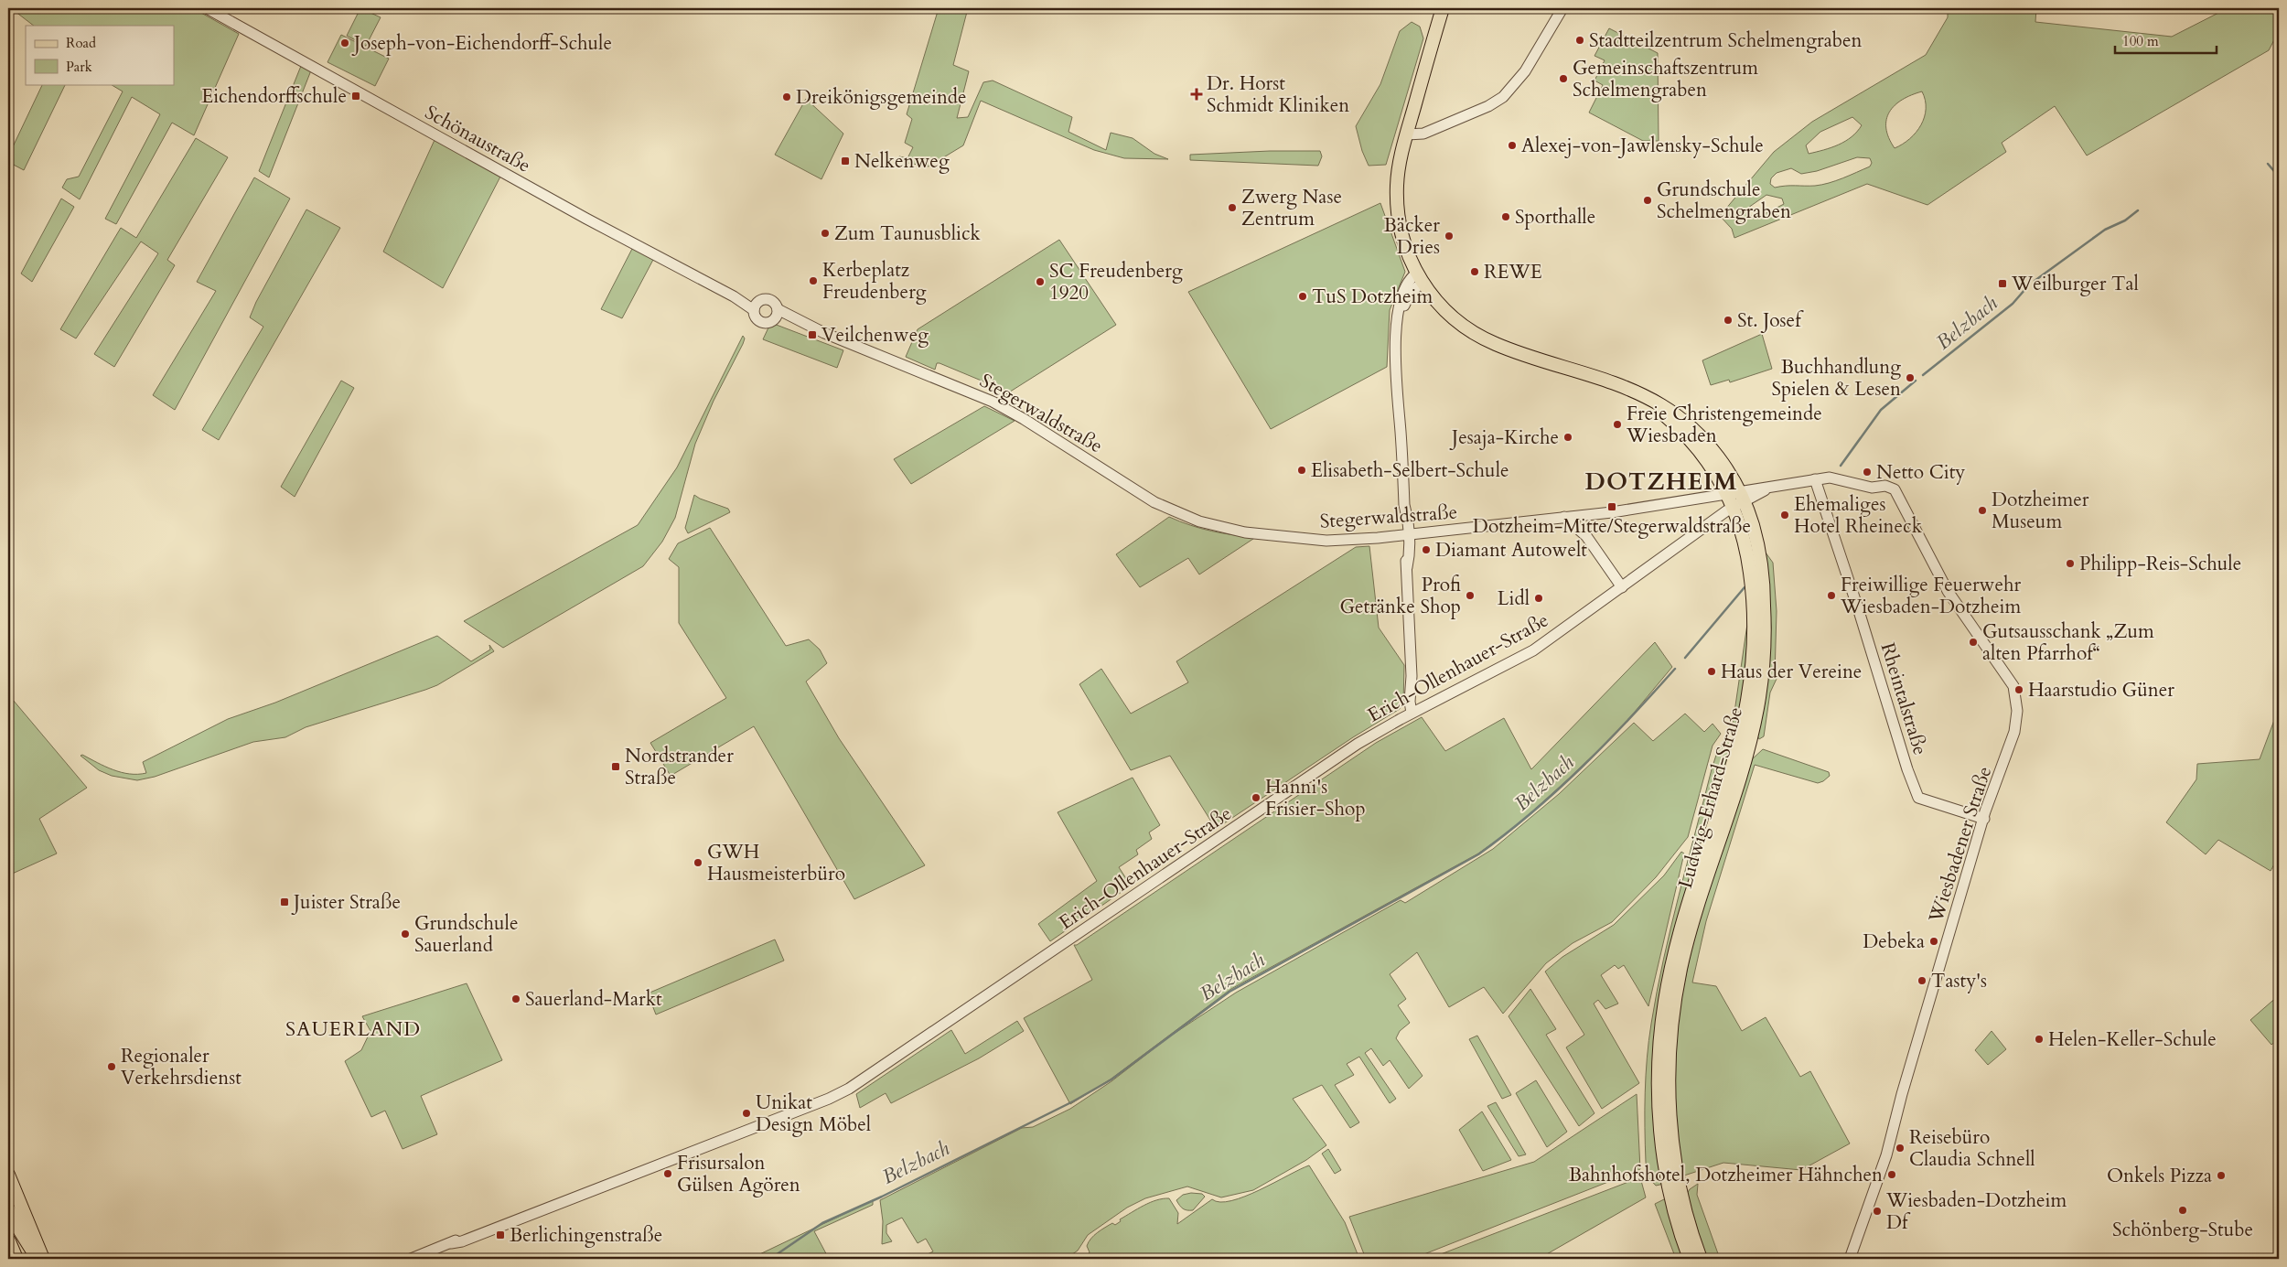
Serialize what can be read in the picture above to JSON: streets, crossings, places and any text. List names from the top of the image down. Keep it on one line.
{"streets":{"main road":["Ludwig-Erhard-Straße"],"street":["Schönaustraße","Stegerwaldstraße","Erich-Ollenhauer-Straße","Rheintalstraße","Wiesbadener Straße"]},"crossings":[["Schönaustraße","Stegerwaldstraße"],["Stegerwaldstraße","Erich-Ollenhauer-Straße"],["Stegerwaldstraße","Rheintalstraße"],["Stegerwaldstraße","Ludwig-Erhard-Straße"],["Stegerwaldstraße","Wiesbadener Straße"],["Erich-Ollenhauer-Straße","Ludwig-Erhard-Straße"],["Rheintalstraße","Wiesbadener Straße"]],"districts":["DOTZHEIM","SAUERLAND"],"water":["Belzbach"],"places":{"other":["Stadtteilzentrum Schelmengraben","Joseph-von-Eichendorff-Schule","Gemeinschaftszentrum Schelmengraben","Dreikönigsgemeinde","Alexej-von-Jawlensky-Schule","Grundschule Schelmengraben","Zwerg Nase Zentrum","Sporthalle","Zum Taunusblick","Bäcker Dries","REWE","Kerbeplatz Freudenberg","SC Freudenberg 1920","TuS Dotzheim","St. Josef","Buchhandlung Spielen & Lesen","Freie Christengemeinde Wiesbaden","Jesaja-Kirche","Elisabeth-Selbert-Schule","Netto City","Dotzheimer Museum","Ehemaliges Hotel Rheineck","Diamant Autowelt","Philipp-Reis-Schule","Profi Getränke Shop","Freiwillige Feuerwehr Wiesbaden-Dotzheim","Lidl","Gutsausschank „Zum alten Pfarrhof“","Haus der Vereine","Haarstudio Güner","Hanni's Frisier-Shop","GWH Hausmeisterbüro","Grundschule Sauerland","Debeka","Tasty's","Sauerland-Markt","Helen-Keller-Schule","Regionaler Verkehrsdienst","Unikat Design Möbel","Reisebüro Claudia Schnell","Frisursalon Gülsen Agören","Bahnhofshotel, Dotzheimer Hähnchen","Onkels Pizza","Schönberg-Stube","Wiesbaden-Dotzheim Df"],"health":["Dr. Horst Schmidt Kliniken"],"transit":["Eichendorffschule","Nelkenweg","Weilburger Tal","Veilchenweg","Dotzheim-Mitte/Stegerwaldstraße","Nordstrander Straße","Juister Straße","Berlichingenstraße"]},"legend":["Road","Park"],"scale_bar":"100 m"}
